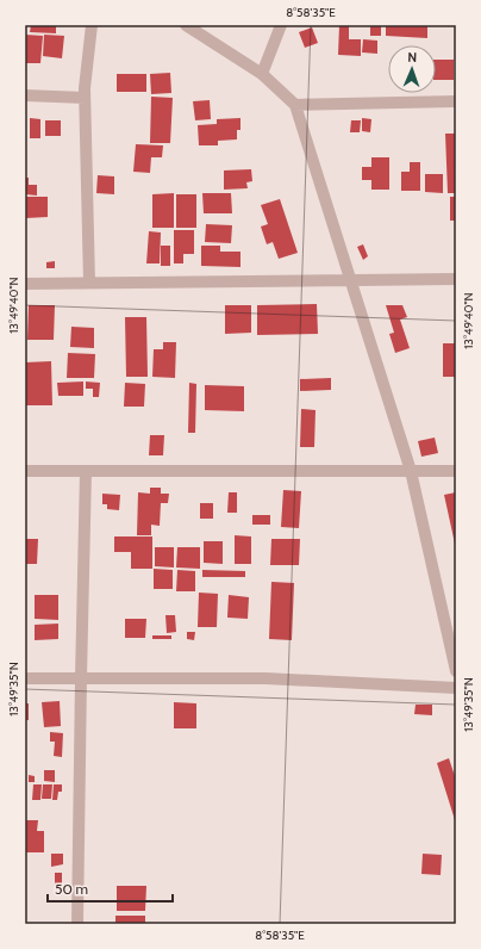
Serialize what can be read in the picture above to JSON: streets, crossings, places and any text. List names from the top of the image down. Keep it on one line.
{"scale_bar":"50 m","north":"top","coordinates":["8°58'35\"E","13°49'40\"N","13°49'35\"N"]}
